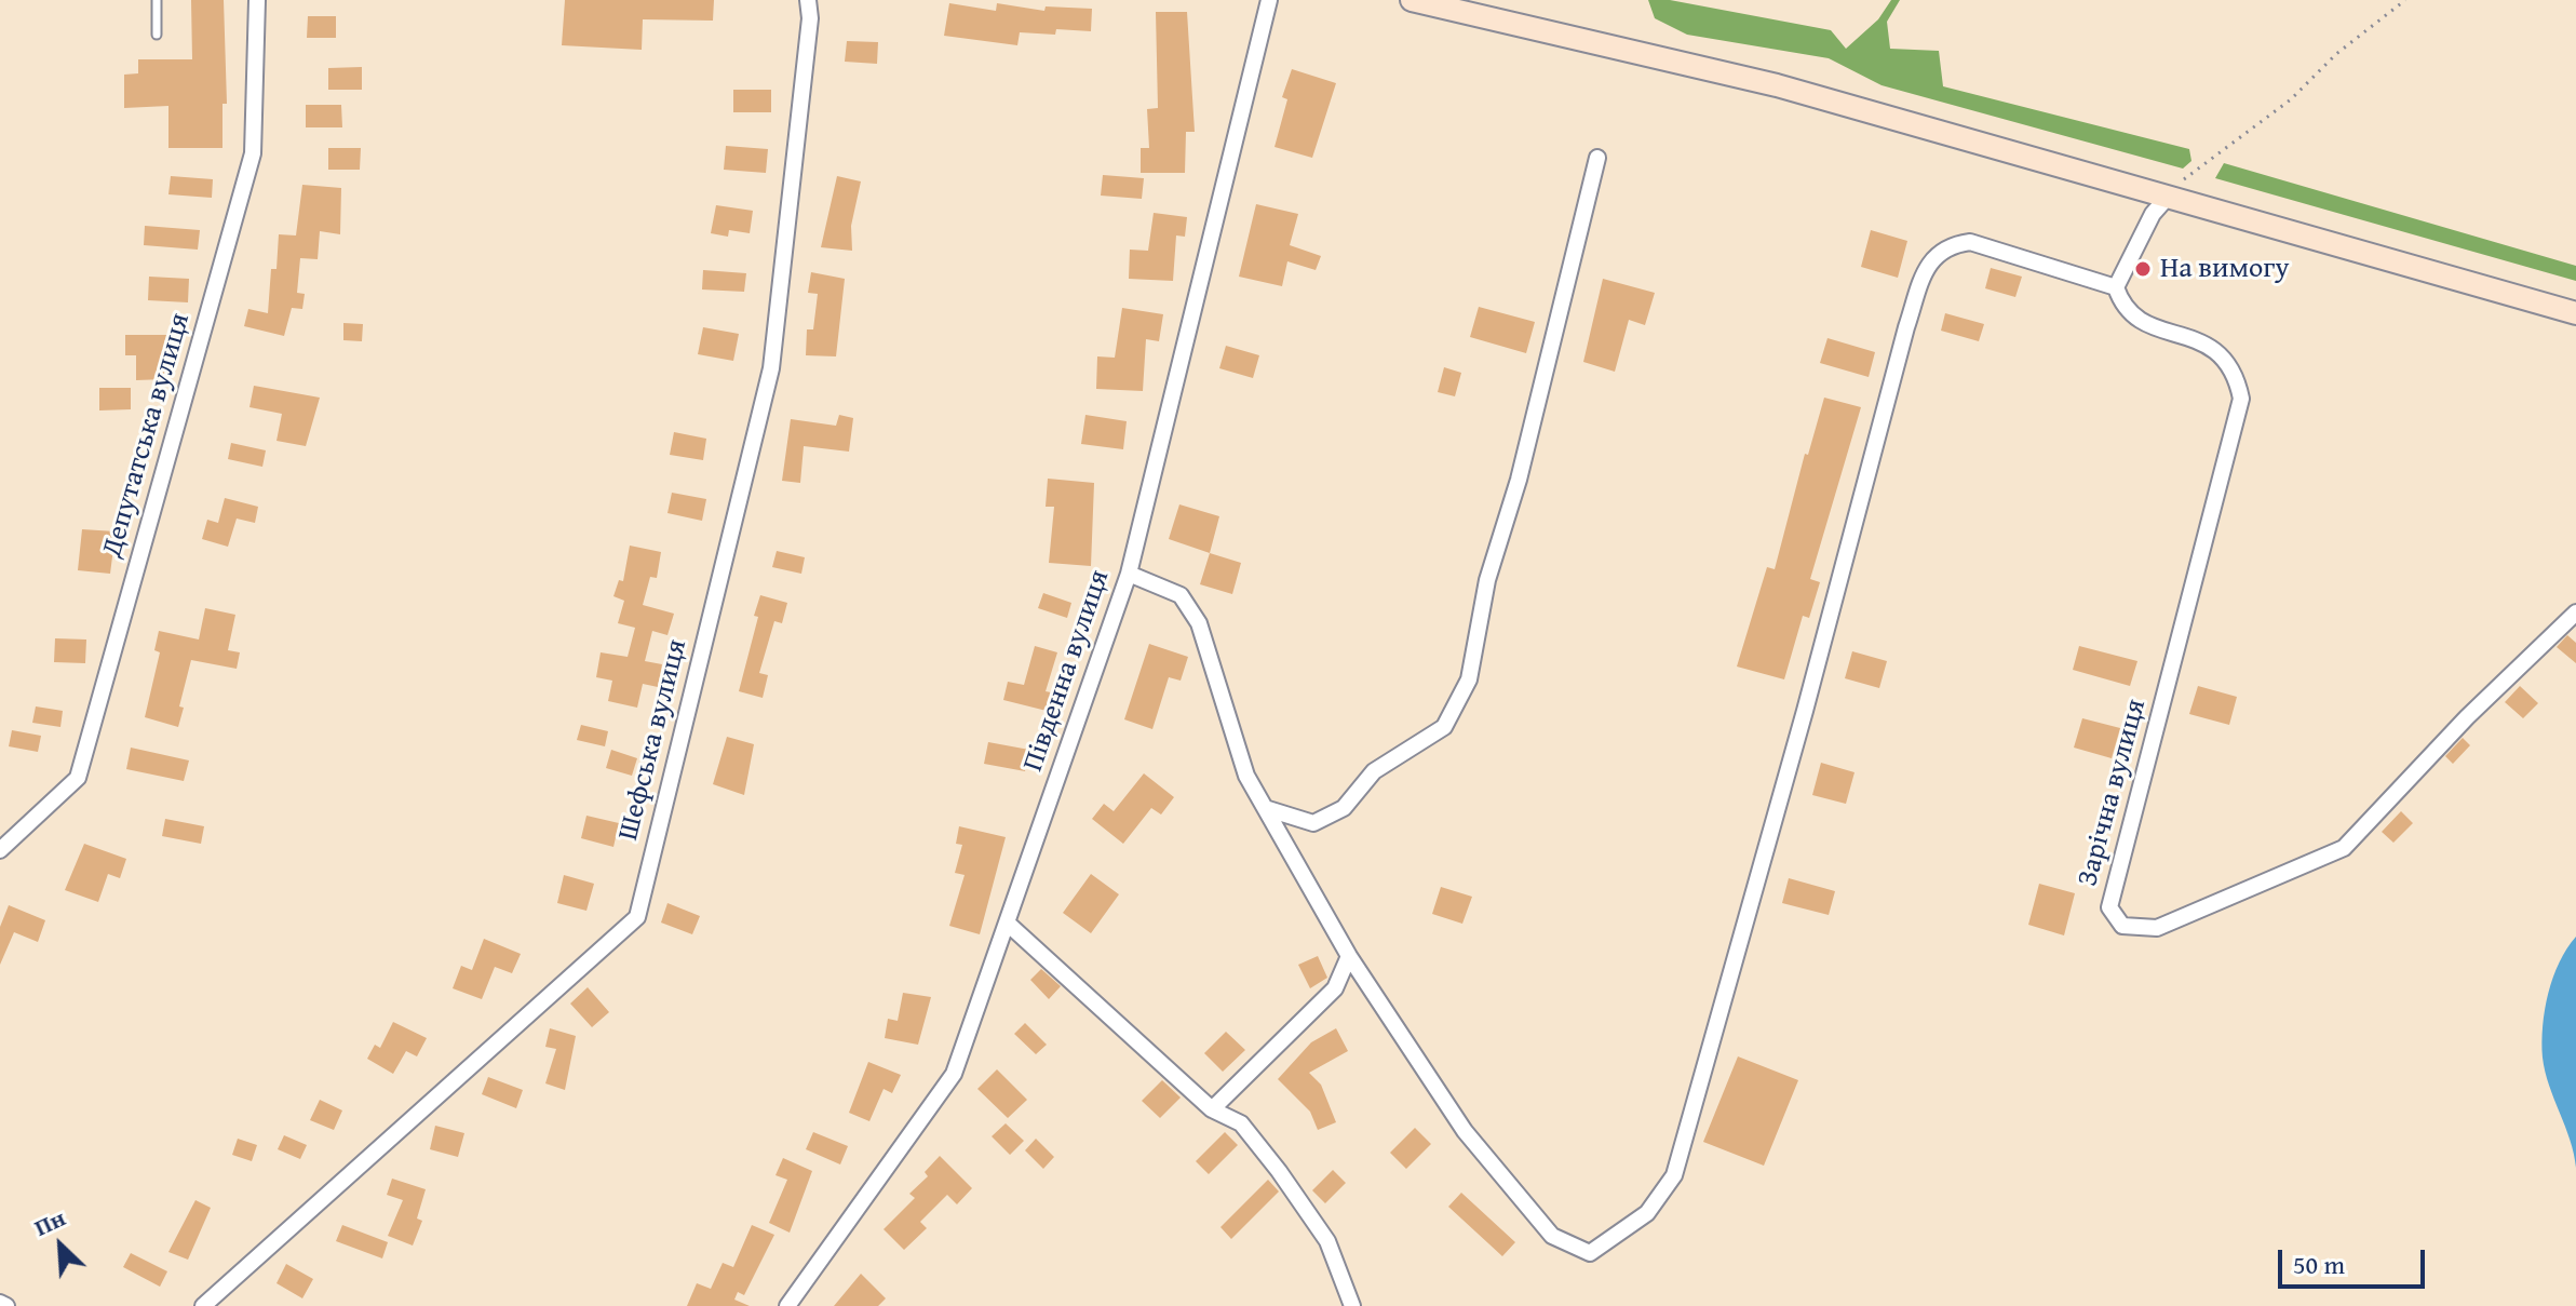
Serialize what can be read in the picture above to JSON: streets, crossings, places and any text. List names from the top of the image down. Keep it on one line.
{"streets":{"street":["Депутатська вулиця","Південна вулиця","Шефська вулиця","Зарічна вулиця"]},"places":["На вимогу"],"scale_bar":"50 m","north":"top left"}
